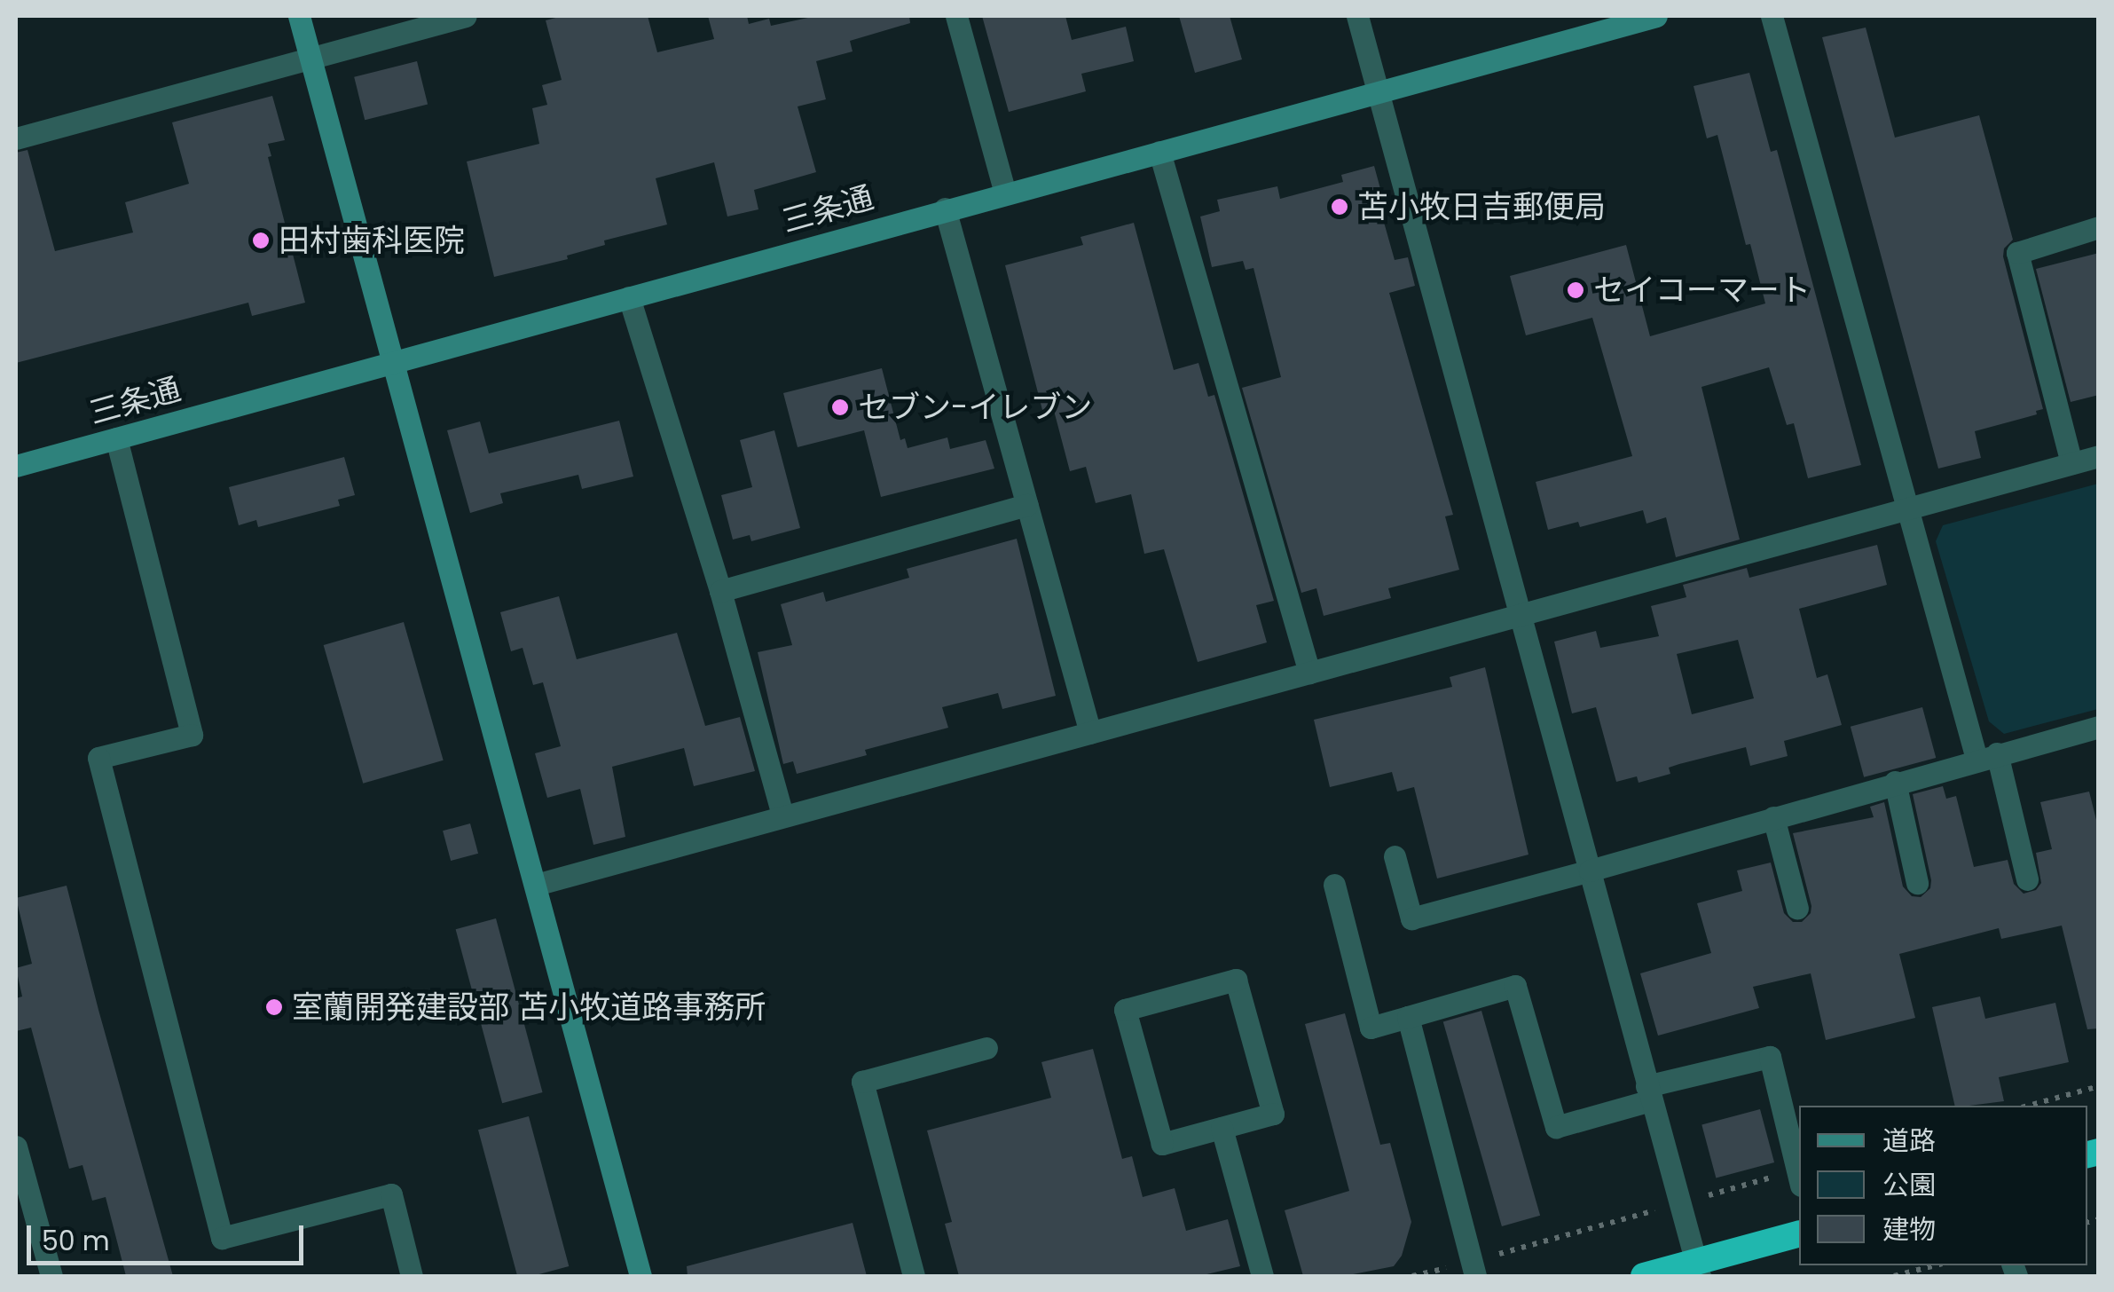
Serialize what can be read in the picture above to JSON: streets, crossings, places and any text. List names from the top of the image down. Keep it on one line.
{"streets":{"street":["三条通"]},"places":["苫小牧日吉郵便局","田村歯科医院","セイコーマート","セブン-イレブン","室蘭開発建設部 苫小牧道路事務所"],"legend":["道路","公園","建物"],"scale_bar":"50 m"}
